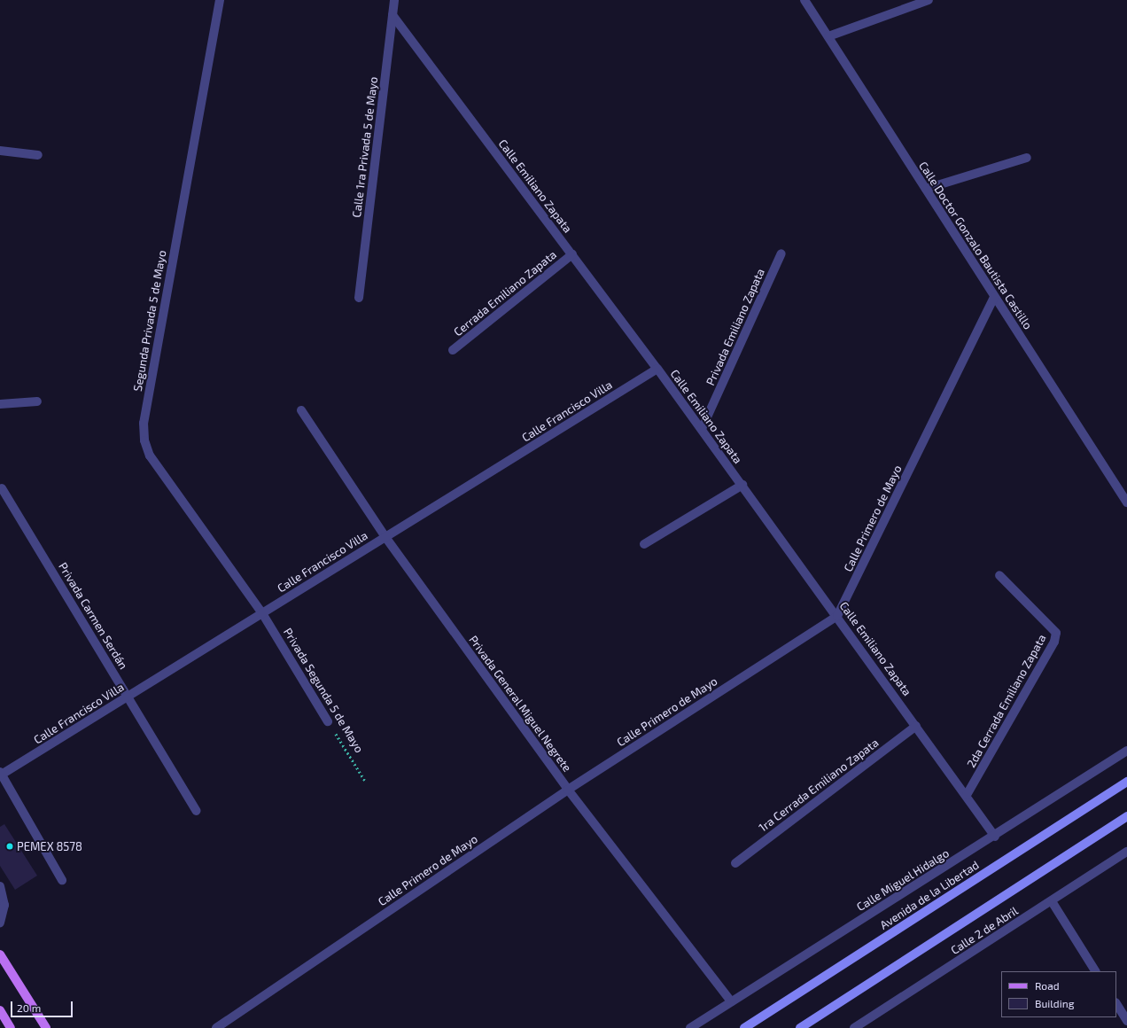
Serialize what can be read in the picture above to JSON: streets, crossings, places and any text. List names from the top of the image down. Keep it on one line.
{"streets":{"street":["Calle 1ra Privada 5 de Mayo","Calle Emiliano Zapata","Calle Doctor Gonzalo Bautista Castillo","Cerrada Emiliano Zapata","Segunda Privada 5 de Mayo","Privada Emiliano Zapata","Calle Francisco Villa","Calle Primero de Mayo","Privada Carmen Serdán","Privada Segunda 5 de Mayo","2da Cerrada Emiliano Zapata","Privada General Miguel Negrete","1ra Cerrada Emiliano Zapata","Calle Miguel Hidalgo","Avenida de la Libertad","Calle 2 de Abril"]},"crossings":[["Calle 1ra Privada 5 de Mayo","Calle Emiliano Zapata"],["Calle Emiliano Zapata","Cerrada Emiliano Zapata"],["Calle Emiliano Zapata","Privada Emiliano Zapata"],["Calle Emiliano Zapata","Calle Francisco Villa"],["Calle Emiliano Zapata","Calle Primero de Mayo"],["Calle Emiliano Zapata","2da Cerrada Emiliano Zapata"],["Calle Emiliano Zapata","1ra Cerrada Emiliano Zapata"],["Calle Emiliano Zapata","Calle Miguel Hidalgo"],["Calle Doctor Gonzalo Bautista Castillo","Calle Primero de Mayo"],["Segunda Privada 5 de Mayo","Calle Francisco Villa"],["Segunda Privada 5 de Mayo","Privada Segunda 5 de Mayo"],["Calle Francisco Villa","Privada Carmen Serdán"],["Calle Francisco Villa","Privada Segunda 5 de Mayo"],["Calle Francisco Villa","Privada General Miguel Negrete"],["Calle Primero de Mayo","Privada General Miguel Negrete"],["Privada General Miguel Negrete","Calle Miguel Hidalgo"]],"places":["PEMEX 8578"],"legend":["Road","Building"],"scale_bar":"20 m"}
